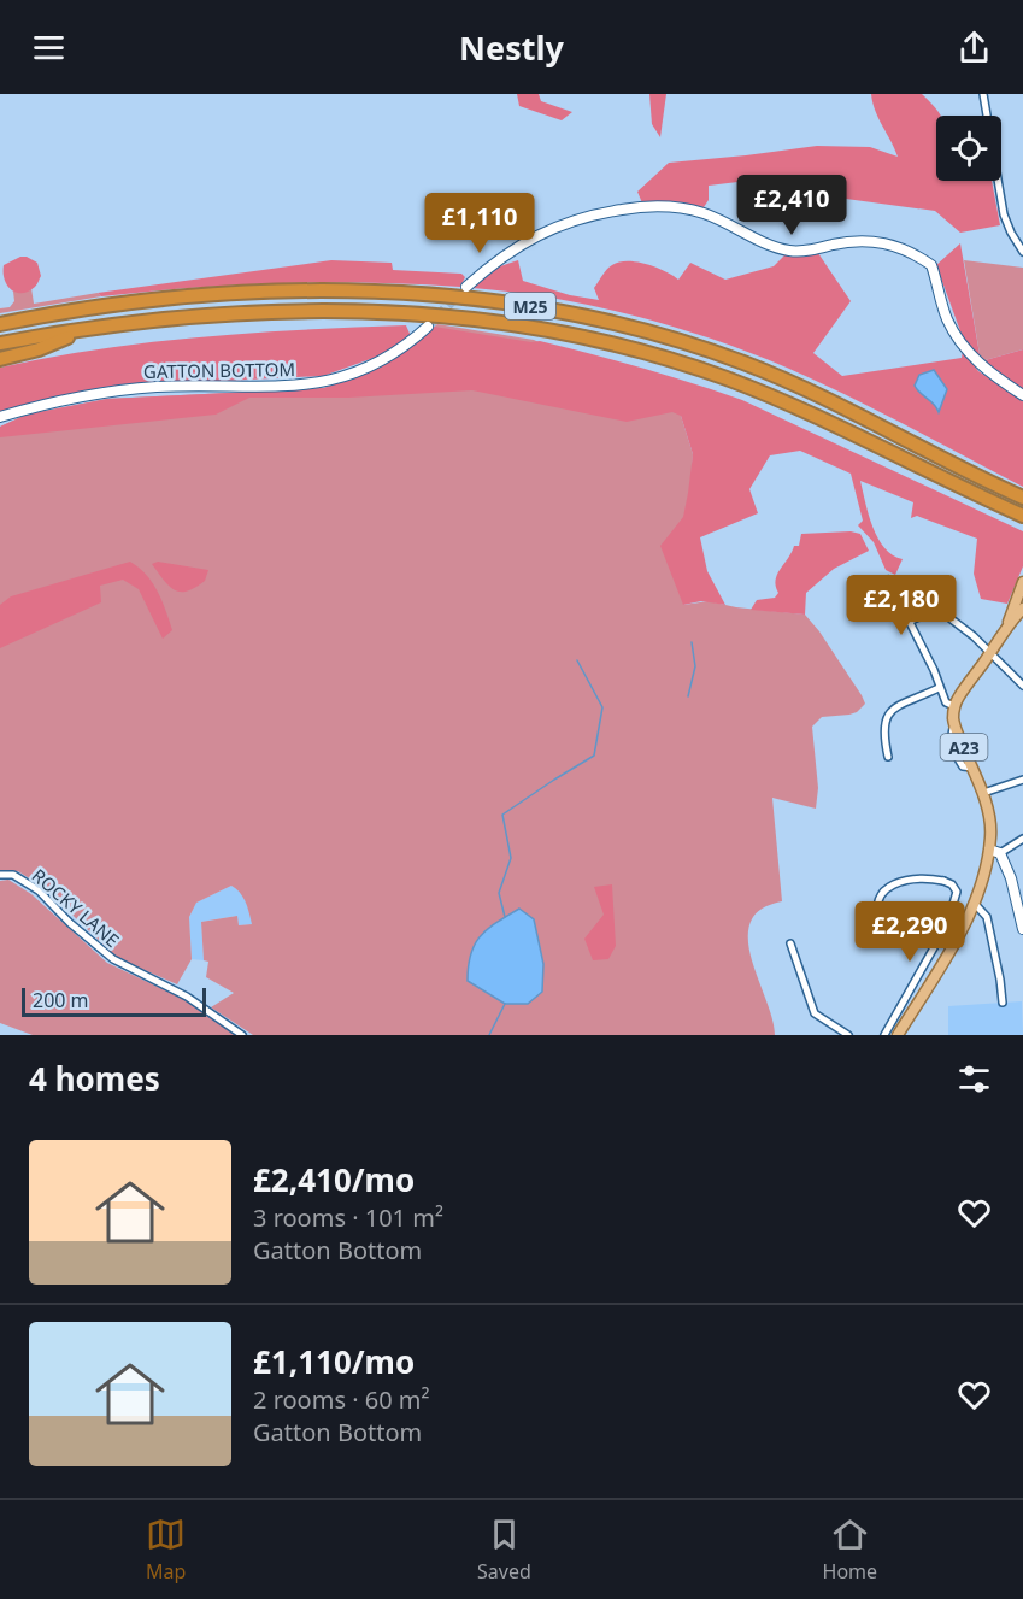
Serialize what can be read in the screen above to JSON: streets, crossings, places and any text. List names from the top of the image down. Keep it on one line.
{"streets":{"highway":["M25"],"main road":["A23"],"street":["GATTON BOTTOM","ROCKY LANE"]},"scale_bar":"200 m","page":{"header":"Nestly","price":["£2,410","£1,110","£2,180","£2,290"],"scale":"200 m","heading":"4 homes","list":[{"name":"£2,410/mo","note":"3 rooms · 101 m² · Gatton Bottom"},{"name":"£1,110/mo","note":"2 rooms · 60 m² · Gatton Bottom"}],"tabs":["Map","Saved","Home"]}}
